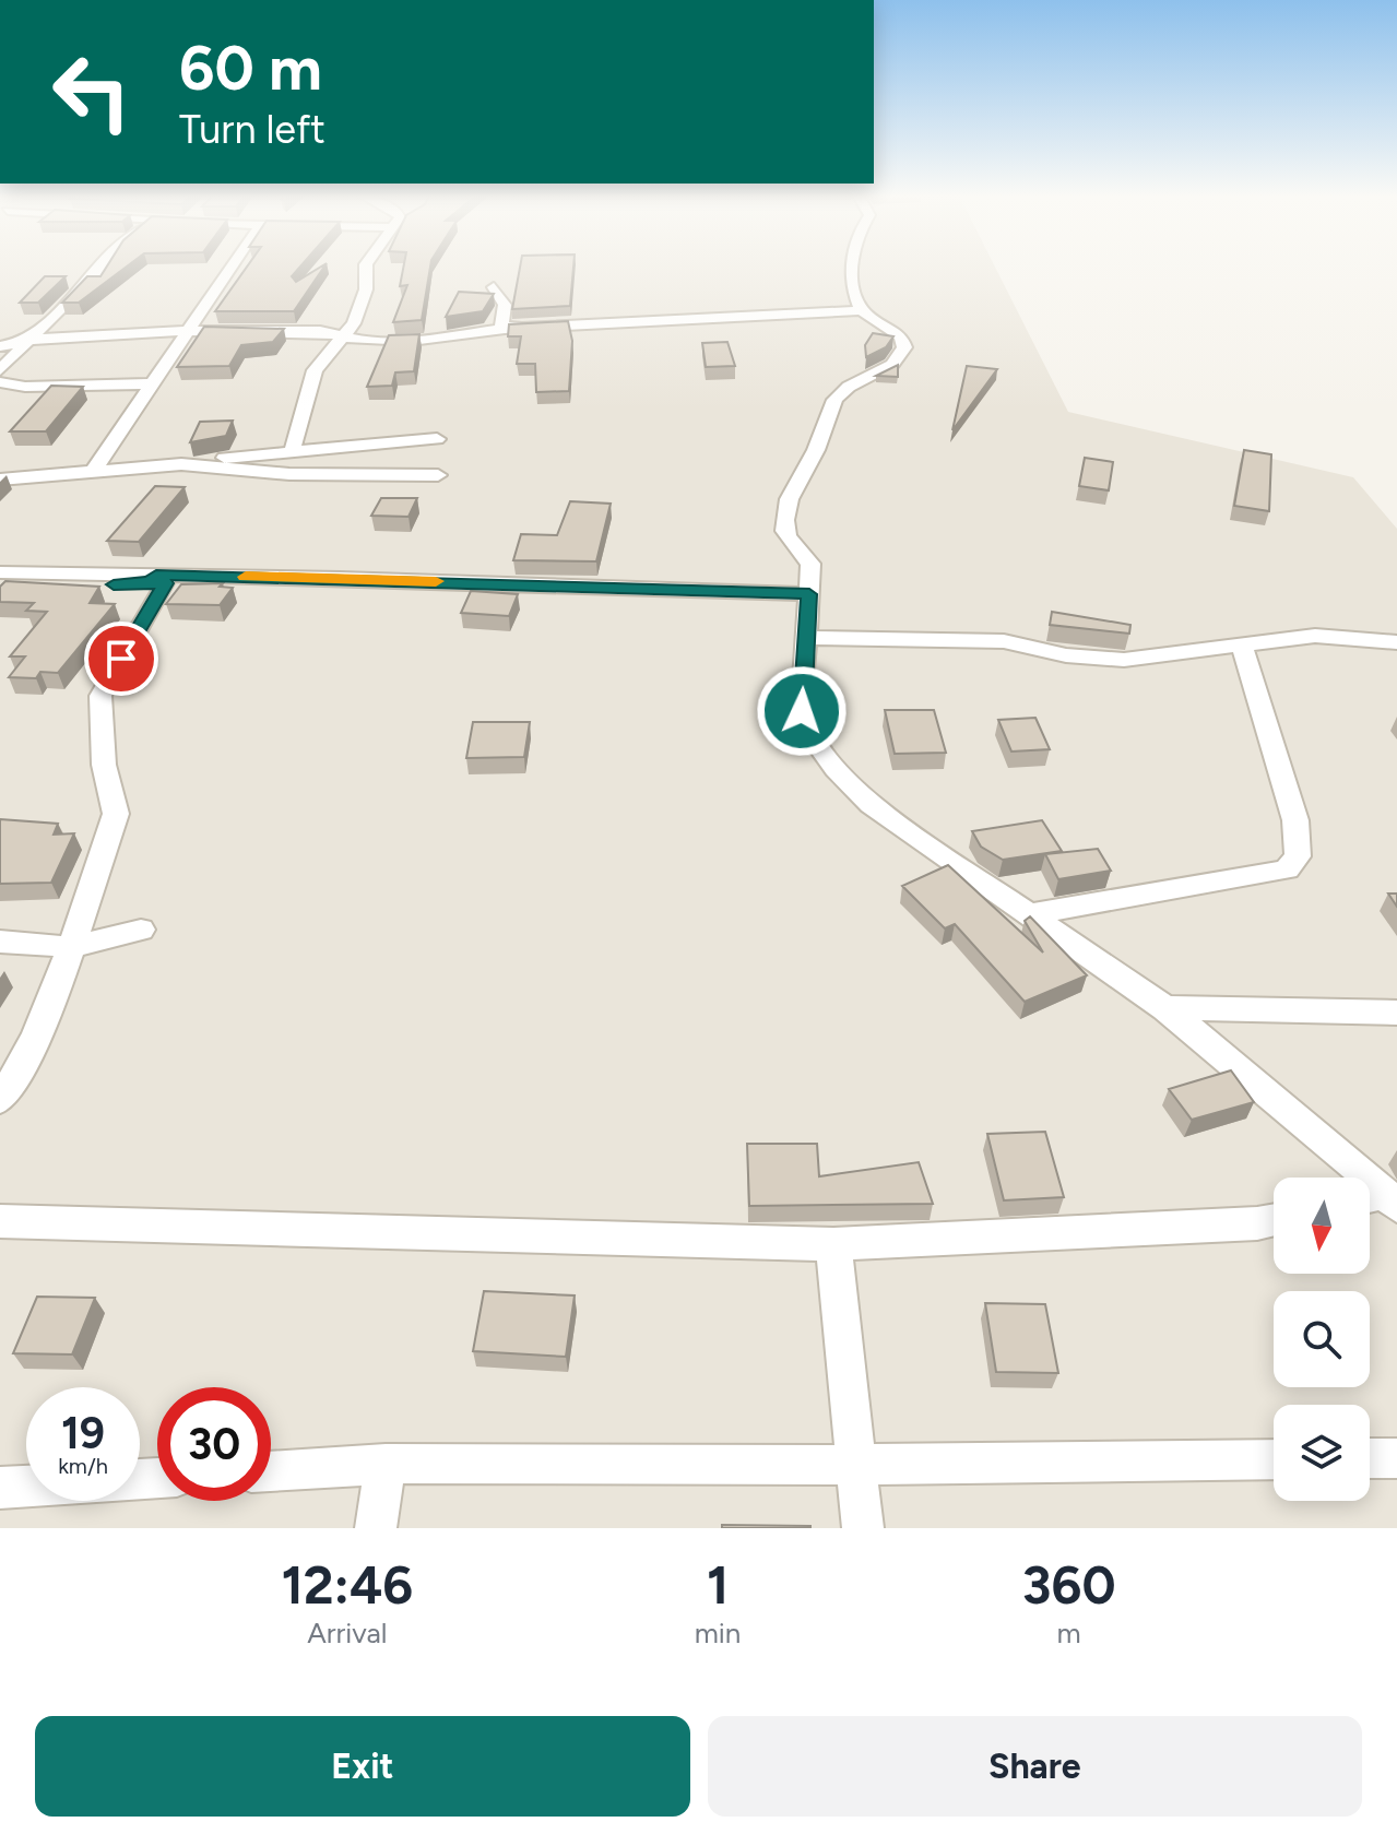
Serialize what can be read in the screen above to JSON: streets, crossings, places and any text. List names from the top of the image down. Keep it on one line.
{"north":"bottom","page":{"turn":["60 m","Turn left"],"speed":"19 km/h","limit":"30","eta":["12:46","Arrival","1","min","360","m"],"buttons":["Exit","Share"]}}
